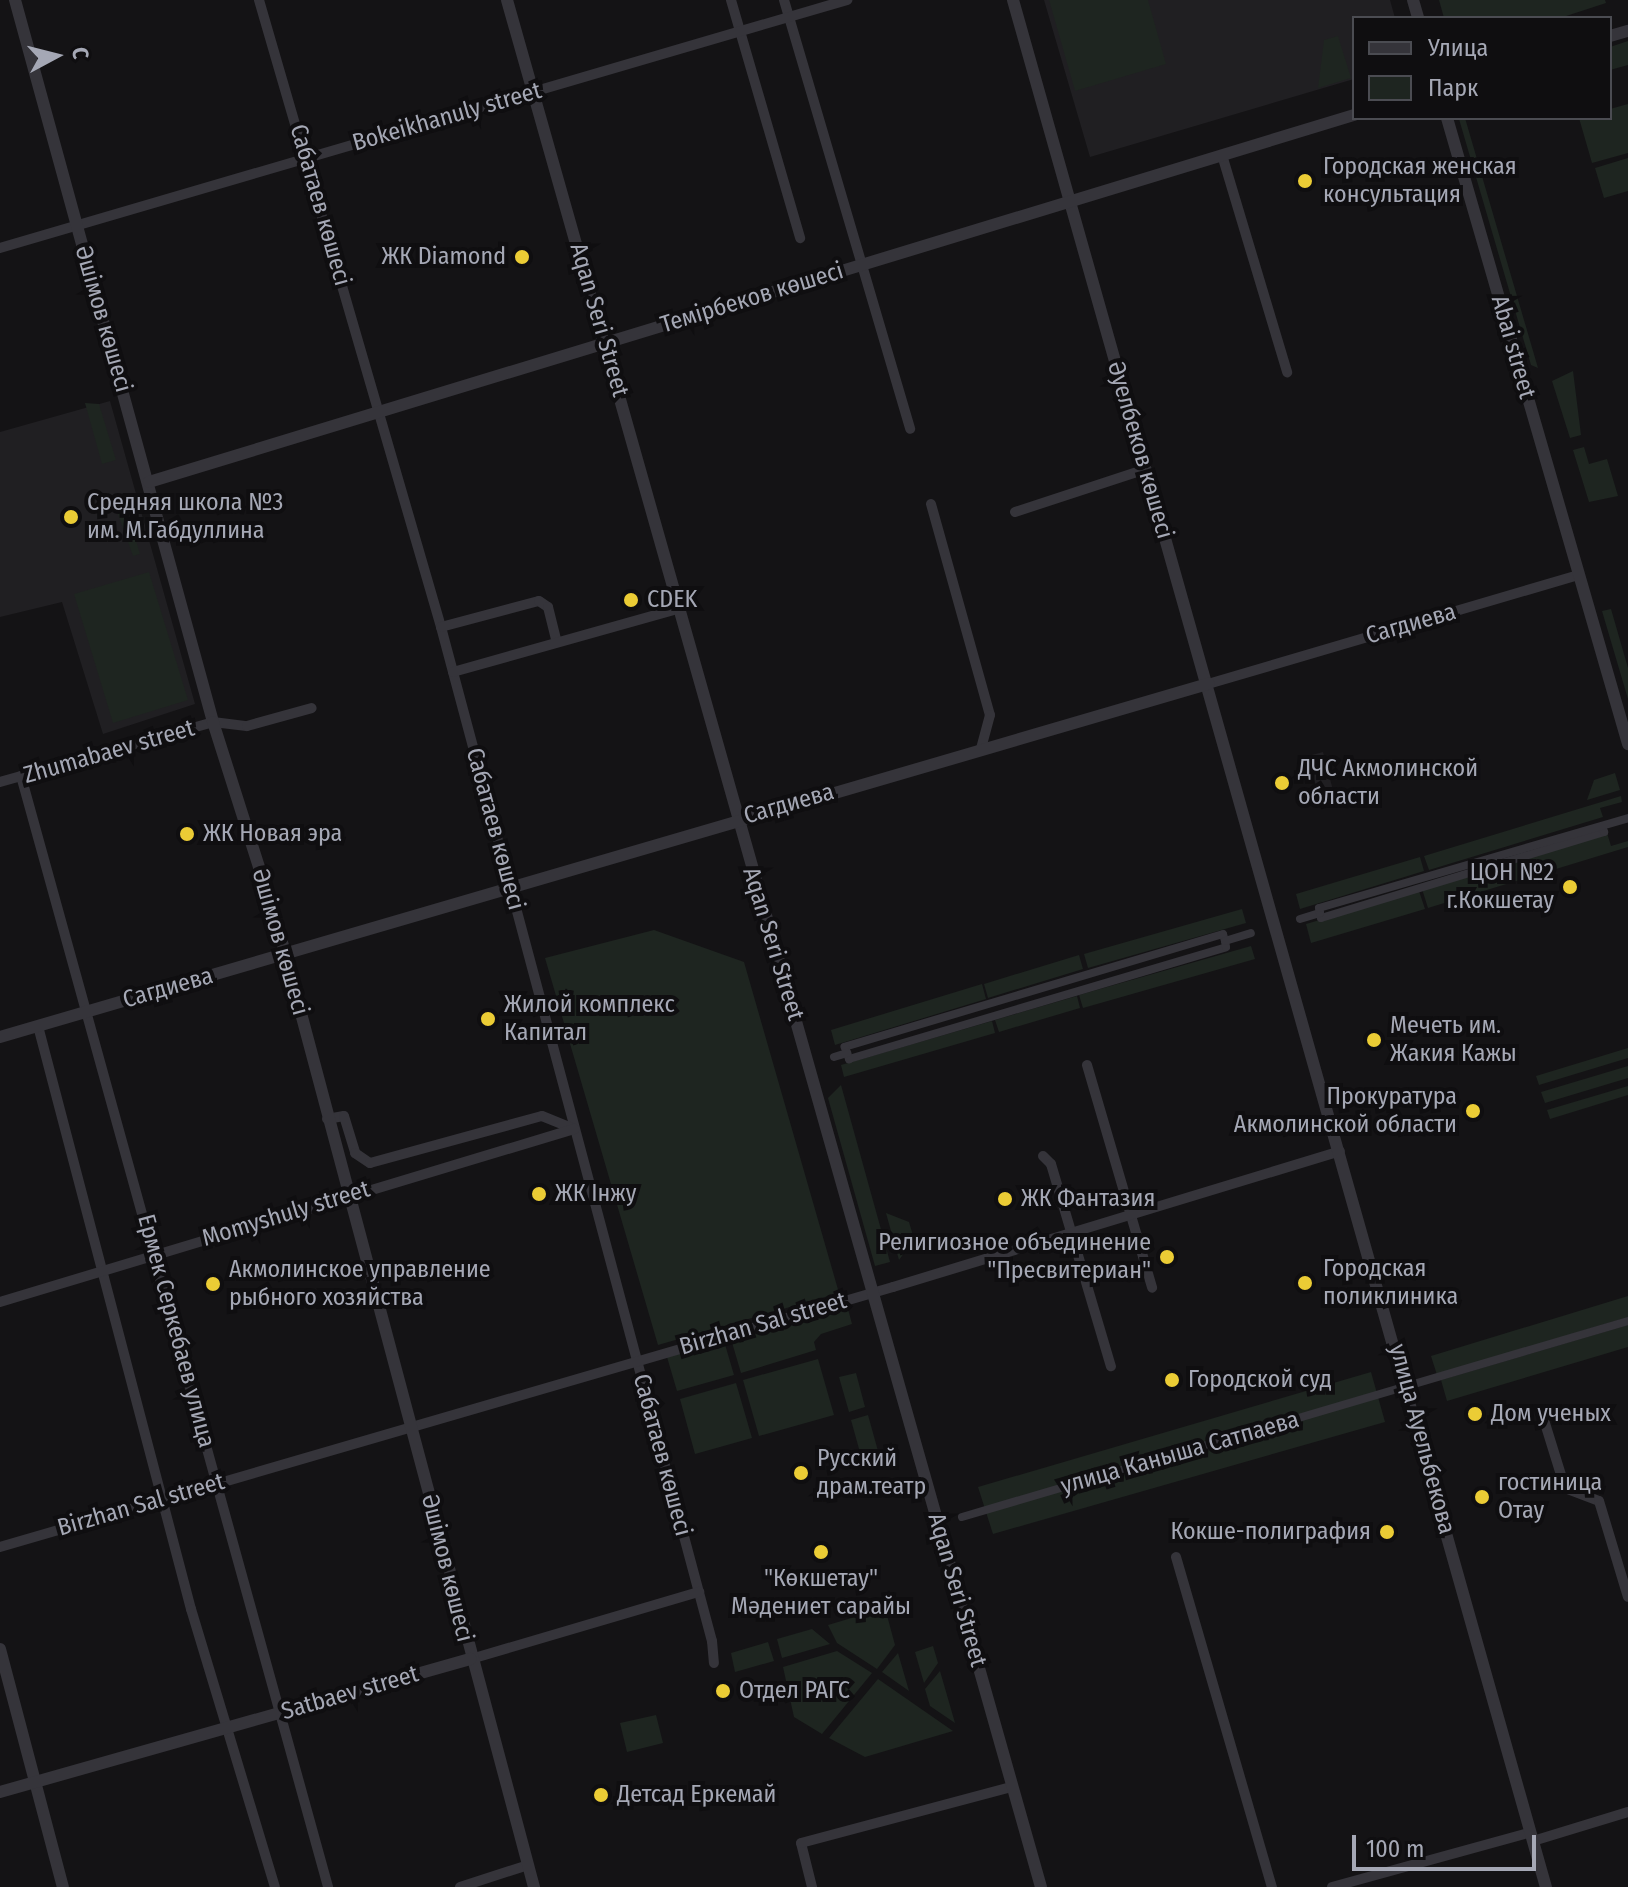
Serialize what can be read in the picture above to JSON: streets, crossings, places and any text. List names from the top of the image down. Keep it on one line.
{"streets":{"street":["Bokeikhanuly street","Сабатаев көшесі","Темірбеков көшесі","Әшімов көшесі","Aqan Seri Street","Abai street","Әуелбеков көшесі","Сагдиева","Zhumabaev street","Momyshuly street","Birzhan Sal street","Ермек Серкебаев улица","улица Ауельбекова","улица Каныша Сатпаева","Satbaev street"]},"crossings":[["Bokeikhanuly street","Сабатаев көшесі"],["Bokeikhanuly street","Әшімов көшесі"],["Bokeikhanuly street","Aqan Seri Street"],["Сабатаев көшесі","Темірбеков көшесі"],["Сабатаев көшесі","Сагдиева"],["Сабатаев көшесі","Momyshuly street"],["Сабатаев көшесі","Birzhan Sal street"],["Сабатаев көшесі","Satbaev street"],["Темірбеков көшесі","Әшімов көшесі"],["Темірбеков көшесі","Aqan Seri Street"],["Темірбеков көшесі","Әуелбеков көшесі"],["Әшімов көшесі","Сагдиева"],["Әшімов көшесі","Zhumabaev street"],["Әшімов көшесі","Momyshuly street"],["Әшімов көшесі","Birzhan Sal street"],["Әшімов көшесі","Satbaev street"],["Aqan Seri Street","Сагдиева"],["Aqan Seri Street","Birzhan Sal street"],["Abai street","Сагдиева"],["Әуелбеков көшесі","Сагдиева"],["Әуелбеков көшесі","улица Ауельбекова"],["Сагдиева","Ермек Серкебаев улица"],["Zhumabaev street","Ермек Серкебаев улица"],["Momyshuly street","Ермек Серкебаев улица"],["Birzhan Sal street","Ермек Серкебаев улица"],["Birzhan Sal street","улица Ауельбекова"],["Ермек Серкебаев улица","Satbaev street"],["улица Ауельбекова","улица Каныша Сатпаева"]],"places":["Городская женская консультация","ЖК Diamond","Средняя школа №3 им. М.Габдуллина","CDEK","ДЧС Акмолинской области","ЖК Новая эра","ЦОН №2 г.Кокшетау","Жилой комплекс Капитал","Мечеть им. Жакия Кажы","Прокуратура Акмолинской области","ЖК Інжу","ЖК Фантазия","Религиозное объединение \"Пресвитериан\"","Городская поликлиника","Акмолинское управление рыбного хозяйства","Городской суд","Дом ученых","Русский драм.театр","гостиница Отау","Кокше-полиграфия","\"Көкшетау\" Мәдениет сарайы","Отдел РАГС","Детсад Еркемай"],"legend":["Улица","Парк"],"scale_bar":"100 m","north":"right"}
